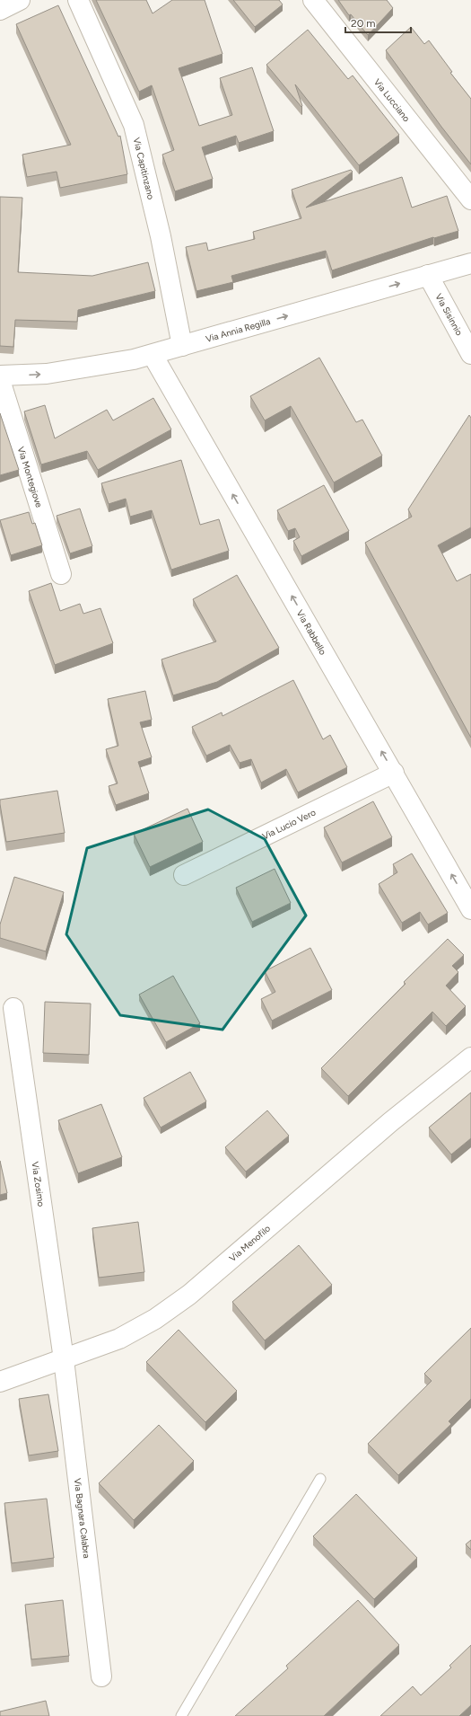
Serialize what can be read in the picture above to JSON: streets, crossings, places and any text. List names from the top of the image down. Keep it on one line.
{"streets":{"street":["Via Lucciano","Via Capitinzano","Via Sisinnio","Via Annia Regilla","Via Montegiove","Via Rabbello","Via Lucio Vero","Via Zosimo","Via Menofilo","Via Bagnara Calabra"]},"crossings":[["Via Capitinzano","Via Annia Regilla"],["Via Sisinnio","Via Annia Regilla"],["Via Annia Regilla","Via Rabbello"],["Via Rabbello","Via Lucio Vero"],["Via Zosimo","Via Menofilo"],["Via Zosimo","Via Bagnara Calabra"],["Via Menofilo","Via Bagnara Calabra"]],"one_way":["Via Annia Regilla","Via Rabbello"],"scale_bar":"20 m"}
